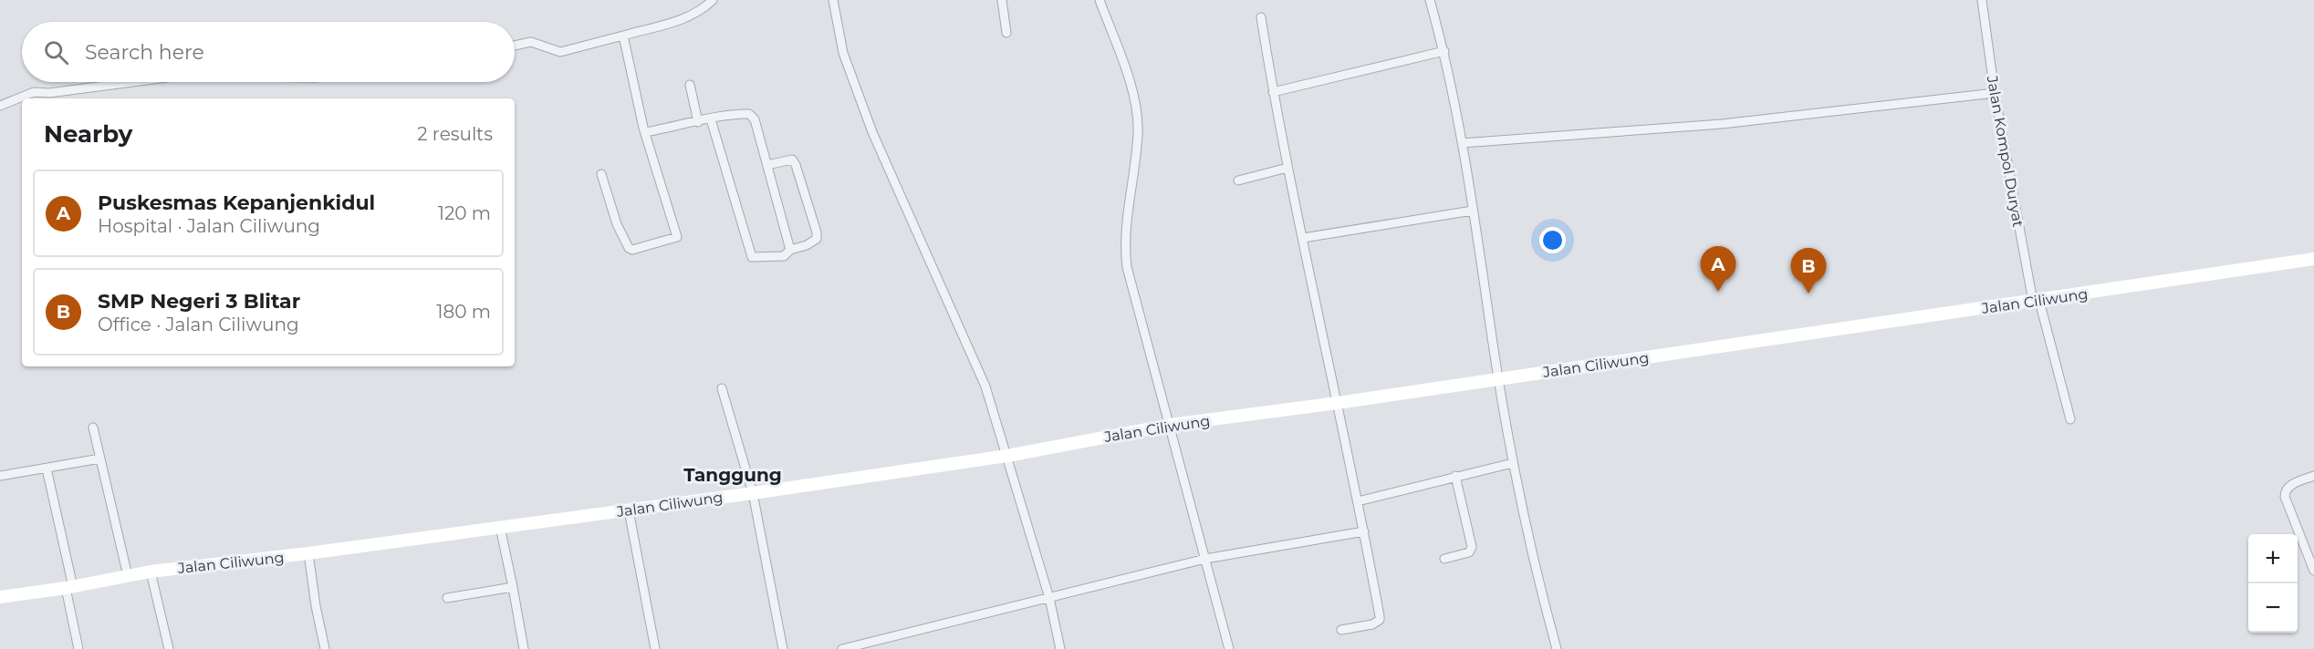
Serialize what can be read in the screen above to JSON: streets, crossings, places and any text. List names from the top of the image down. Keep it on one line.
{"streets":{"main road":["Jalan Ciliwung"],"street":["Jalan Kompol Duryat"]},"crossings":[["Jalan Kompol Duryat","Jalan Ciliwung"]],"districts":["Tanggung"],"page":{"search":"Search here","heading":["Nearby","2 results"],"list":[{"mark":"A","name":"Puskesmas Kepanjenkidul","note":"Hospital · Jalan Ciliwung","value":"120 m"},{"mark":"B","name":"SMP Negeri 3 Blitar","note":"Office · Jalan Ciliwung","value":"180 m"}],"pins":["A","B"],"map_buttons":["+","−"]}}
